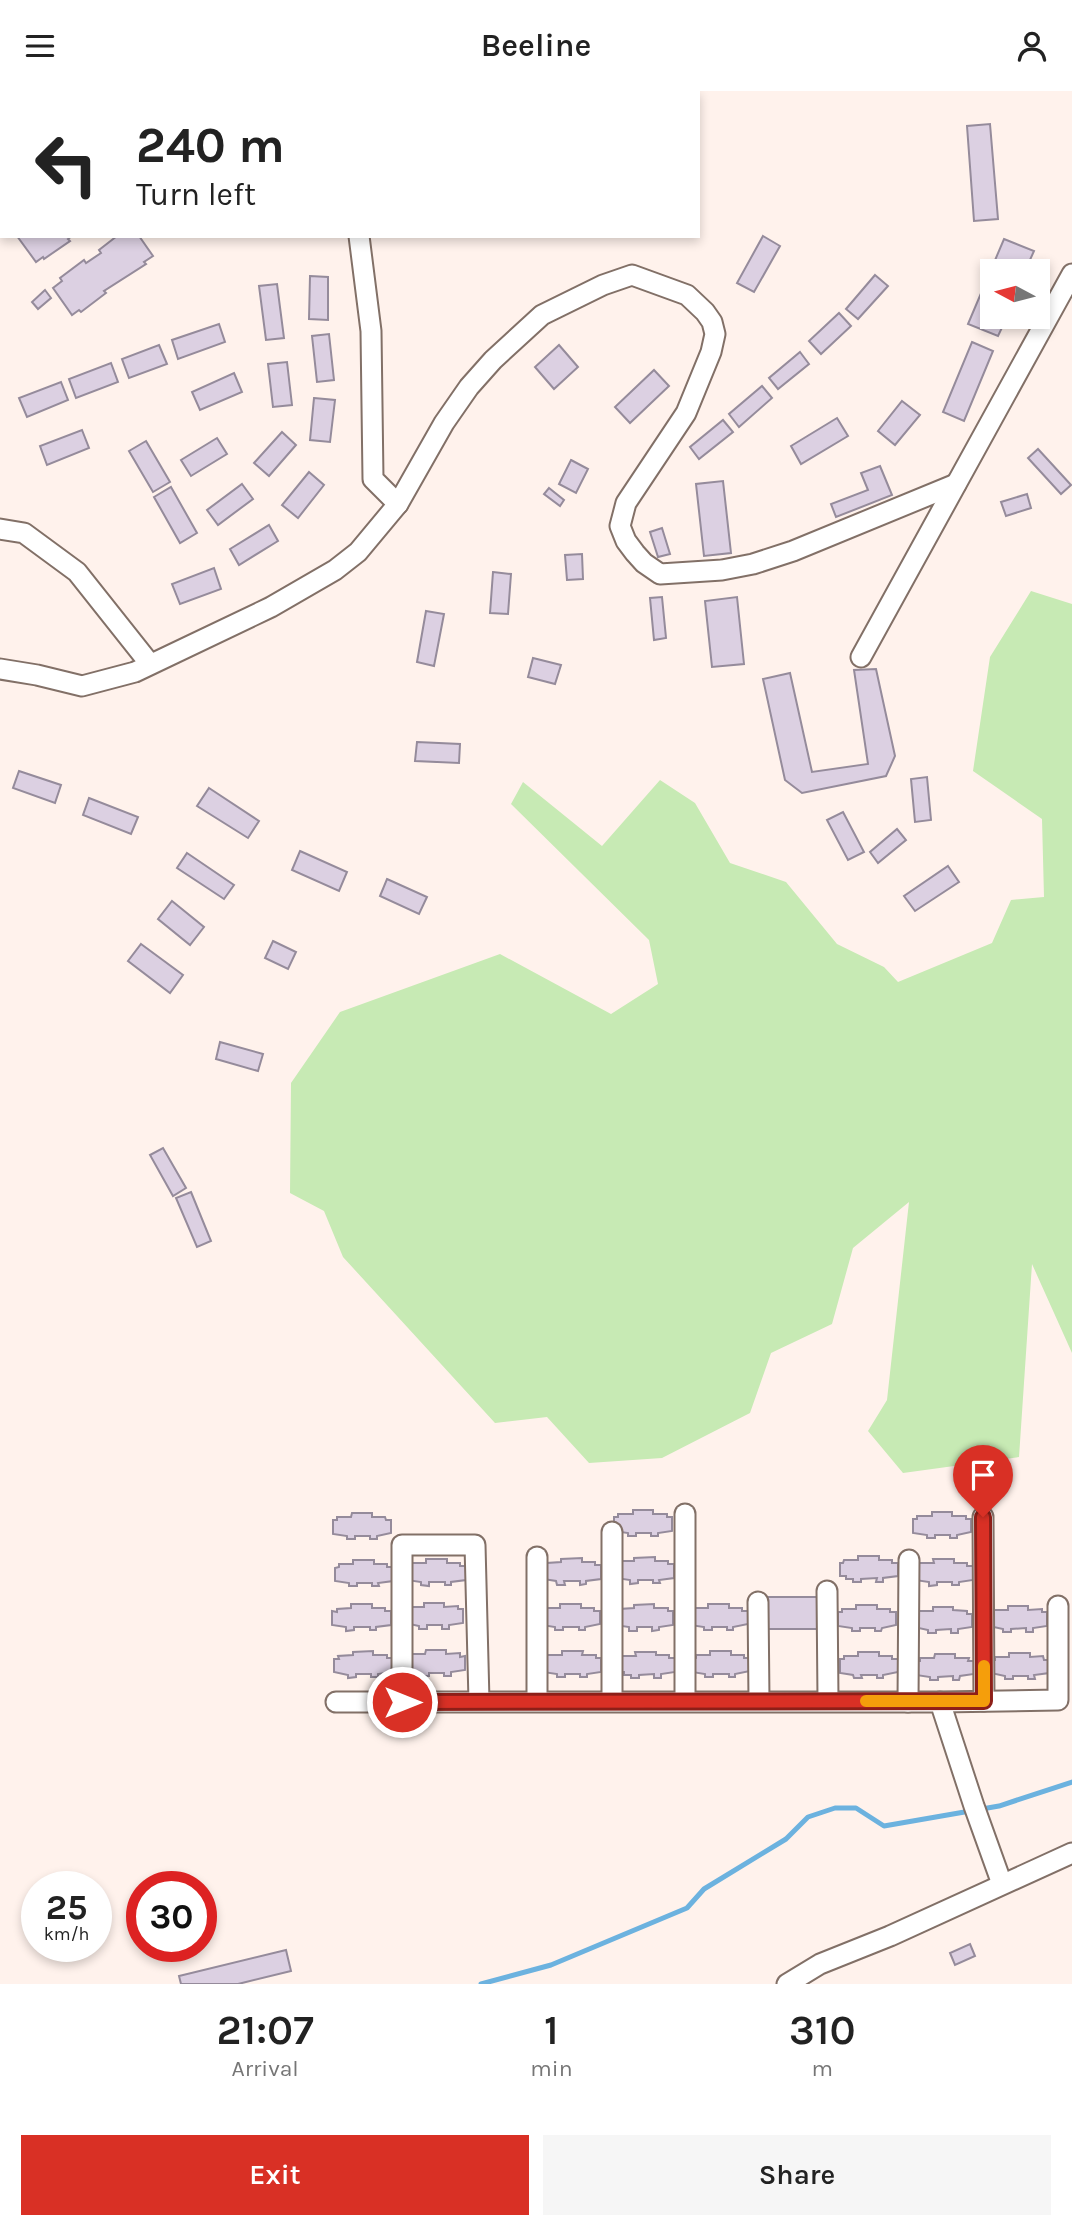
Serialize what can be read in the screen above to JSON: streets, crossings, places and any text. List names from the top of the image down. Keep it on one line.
{"north":"left","page":{"header":"Beeline","turn":["240 m","Turn left"],"speed":"25 km/h","limit":"30","eta":["21:07","Arrival","1","min","310","m"],"buttons":["Exit","Share"]}}
